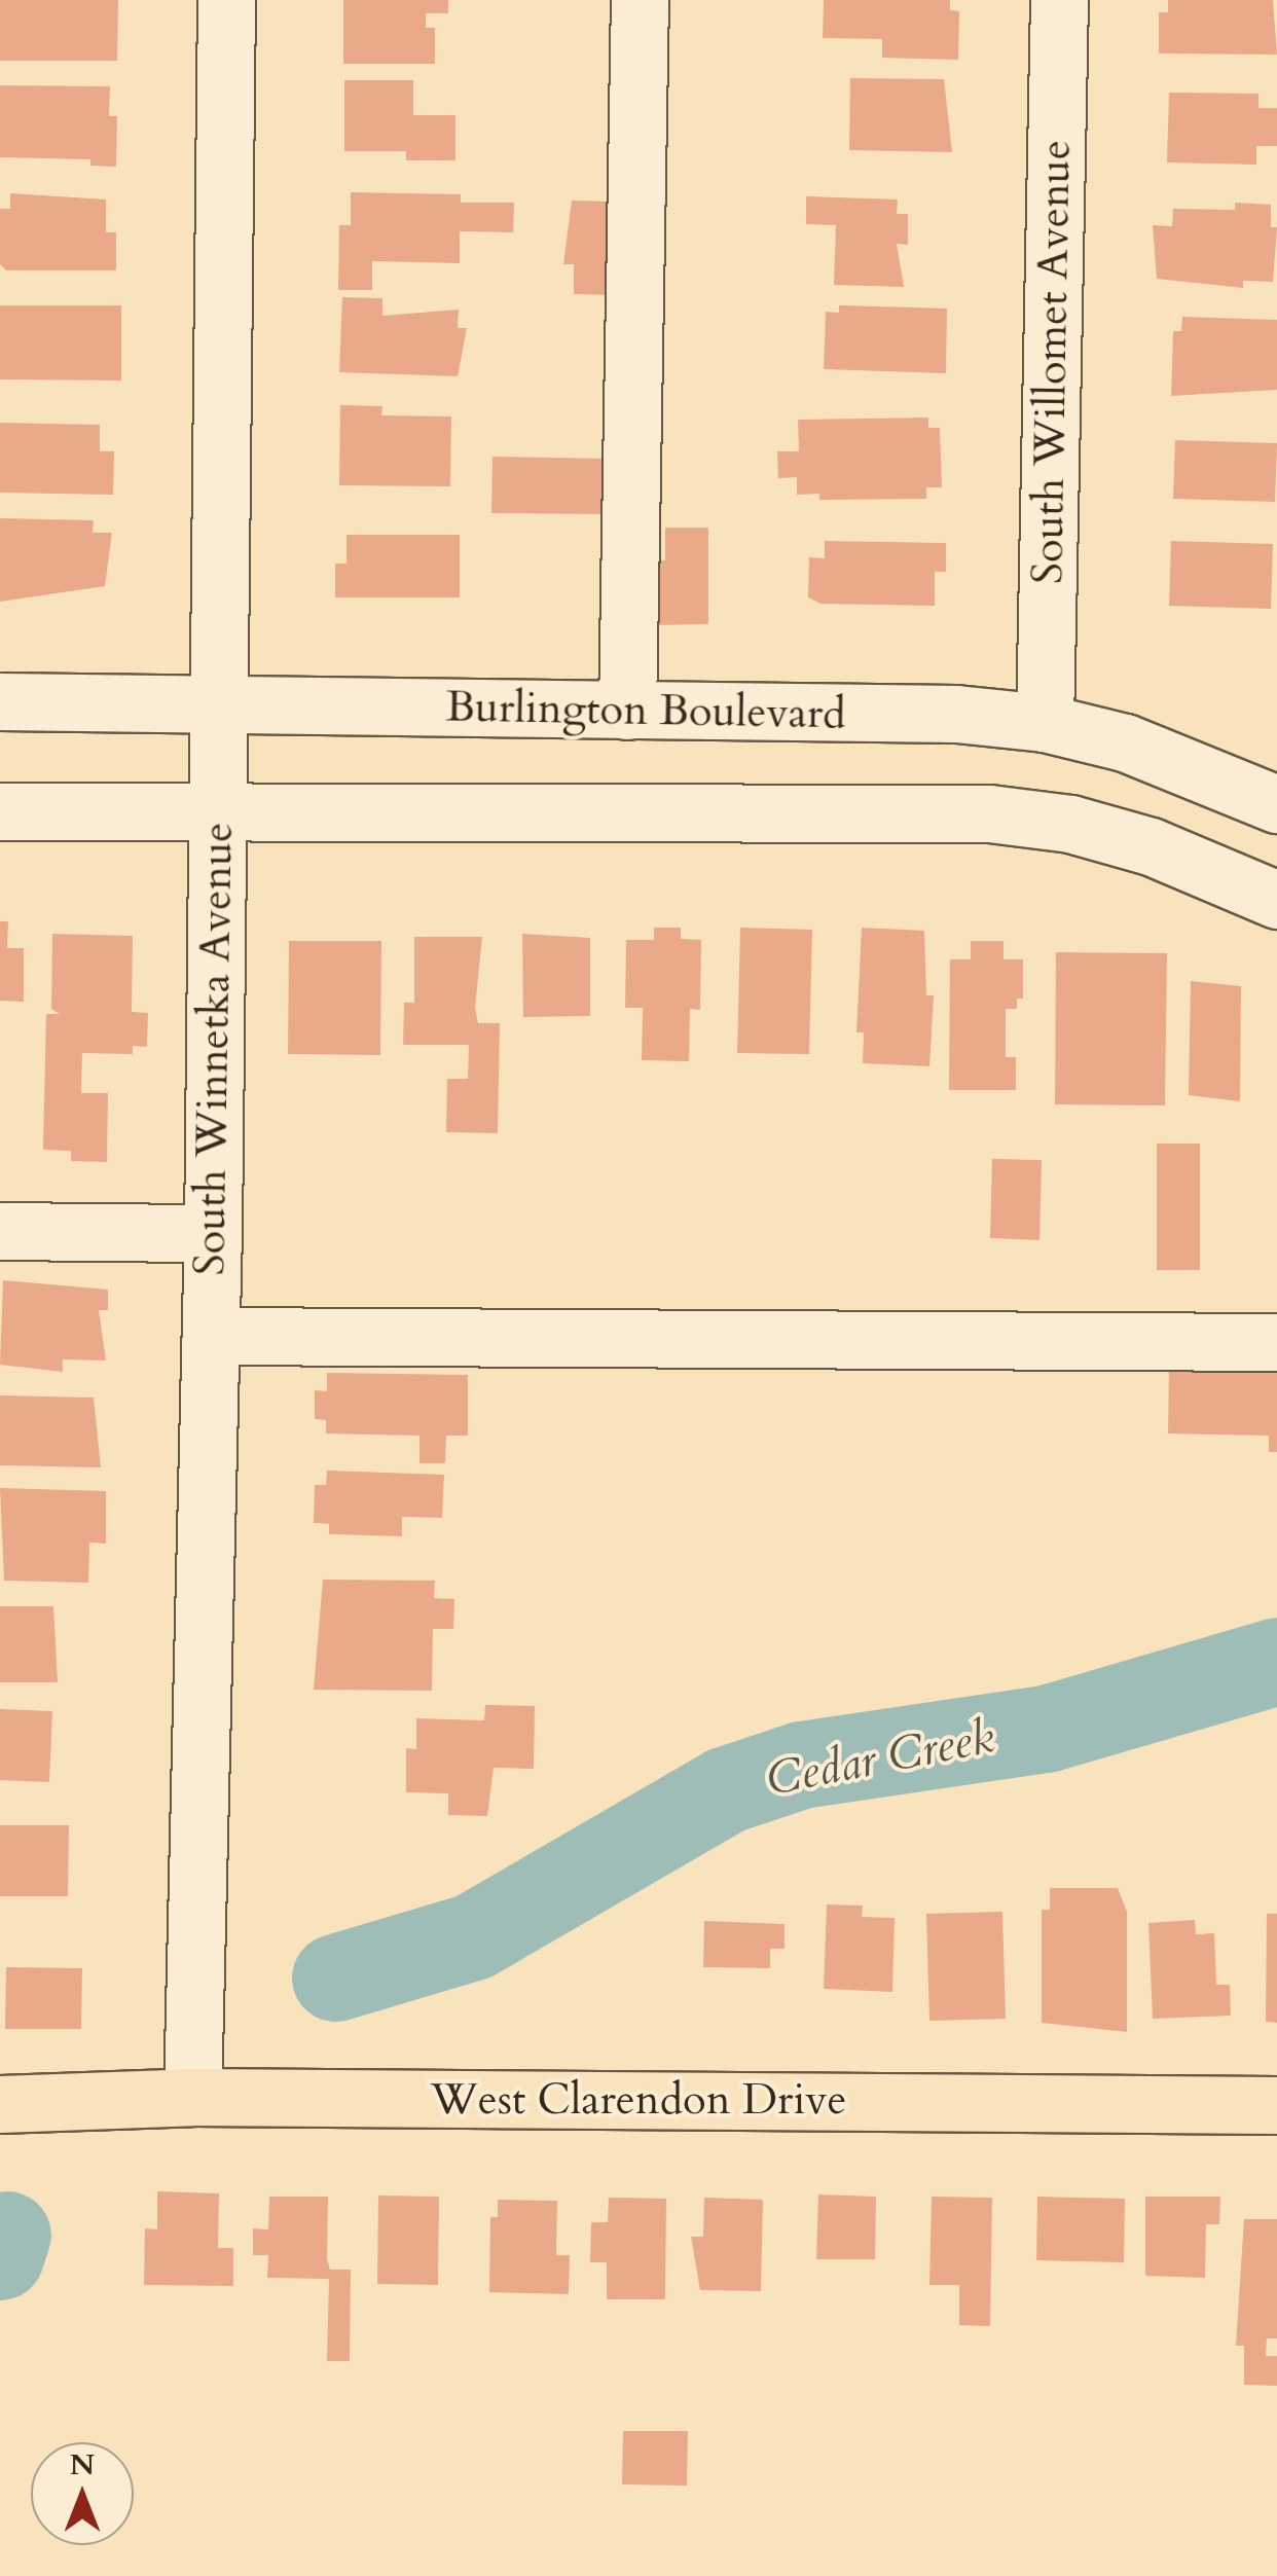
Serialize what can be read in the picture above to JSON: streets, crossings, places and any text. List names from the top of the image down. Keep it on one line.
{"streets":{"main road":["West Clarendon Drive"],"street":["South Willomet Avenue","Burlington Boulevard","South Winnetka Avenue"]},"crossings":[["South Willomet Avenue","Burlington Boulevard"],["Burlington Boulevard","South Winnetka Avenue"],["South Winnetka Avenue","West Clarendon Drive"]],"water":["Cedar Creek"],"north":"top"}
